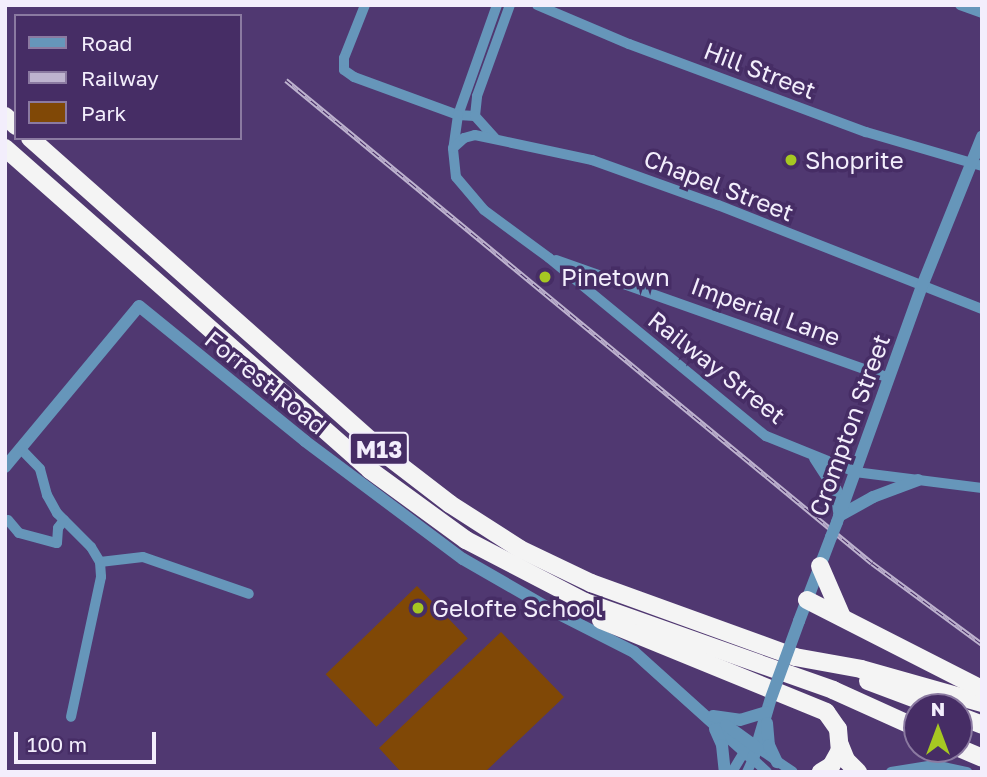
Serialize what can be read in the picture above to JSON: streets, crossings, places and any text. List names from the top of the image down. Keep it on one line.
{"streets":{"highway":["M13"],"street":["Hill Street","Chapel Street","Imperial Lane","Railway Street","Forrest Road","Crompton Street"]},"crossings":[["Hill Street","Crompton Street"],["Chapel Street","Railway Street"],["Chapel Street","Crompton Street"],["Imperial Lane","Railway Street"],["Imperial Lane","Crompton Street"],["Railway Street","Crompton Street"],["Forrest Road","Crompton Street"]],"places":["Shoprite","Pinetown","Gelofte School"],"legend":["Road","Railway","Park"],"scale_bar":"100 m","north":"top"}
